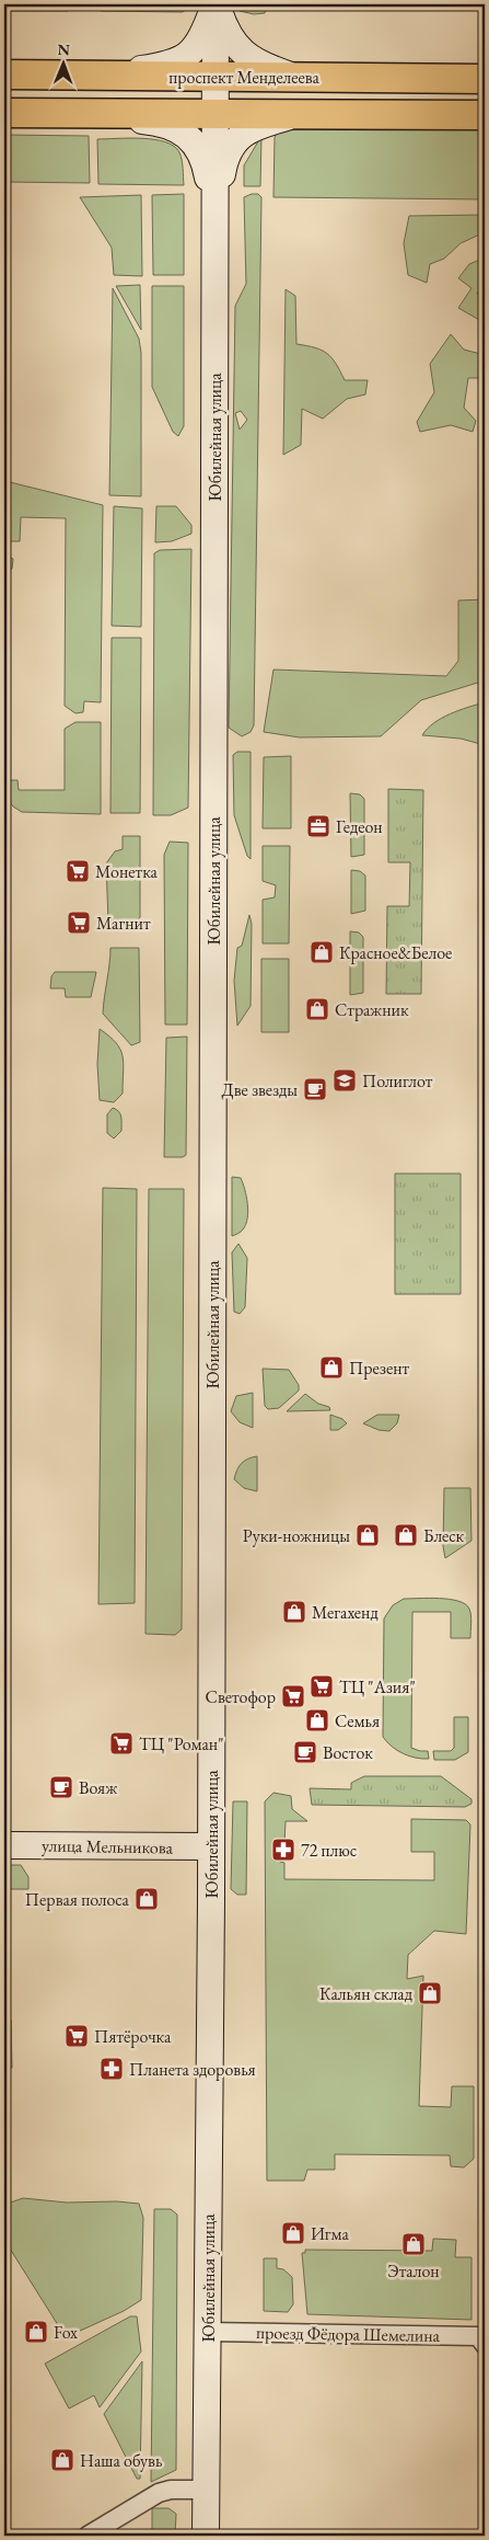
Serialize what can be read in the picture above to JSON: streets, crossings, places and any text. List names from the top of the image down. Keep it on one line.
{"streets":{"main road":["проспект Менделеева","Юбилейная улица","улица Мельникова"],"street":["проезд Фёдора Шемелина"]},"crossings":[["проспект Менделеева","Юбилейная улица"],["Юбилейная улица","улица Мельникова"],["Юбилейная улица","проезд Фёдора Шемелина"]],"places":{"office":["Гедеон"],"supermarket":["Монетка","Магнит","ТЦ \"Азия\"","Светофор","ТЦ \"Роман\"","Пятёрочка"],"shop":["Красное&Белое","Стражник","Презент","Руки-ножницы","Блеск","Мегахенд","Семья","Первая полоса","Кальян склад","Игма","Эталон","Fox","Наша обувь"],"school or university":["Полиглот"],"cafe":["Две звезды","Восток","Вояж"],"pharmacy":["72 плюс","Планета здоровья"]},"north":"top"}
